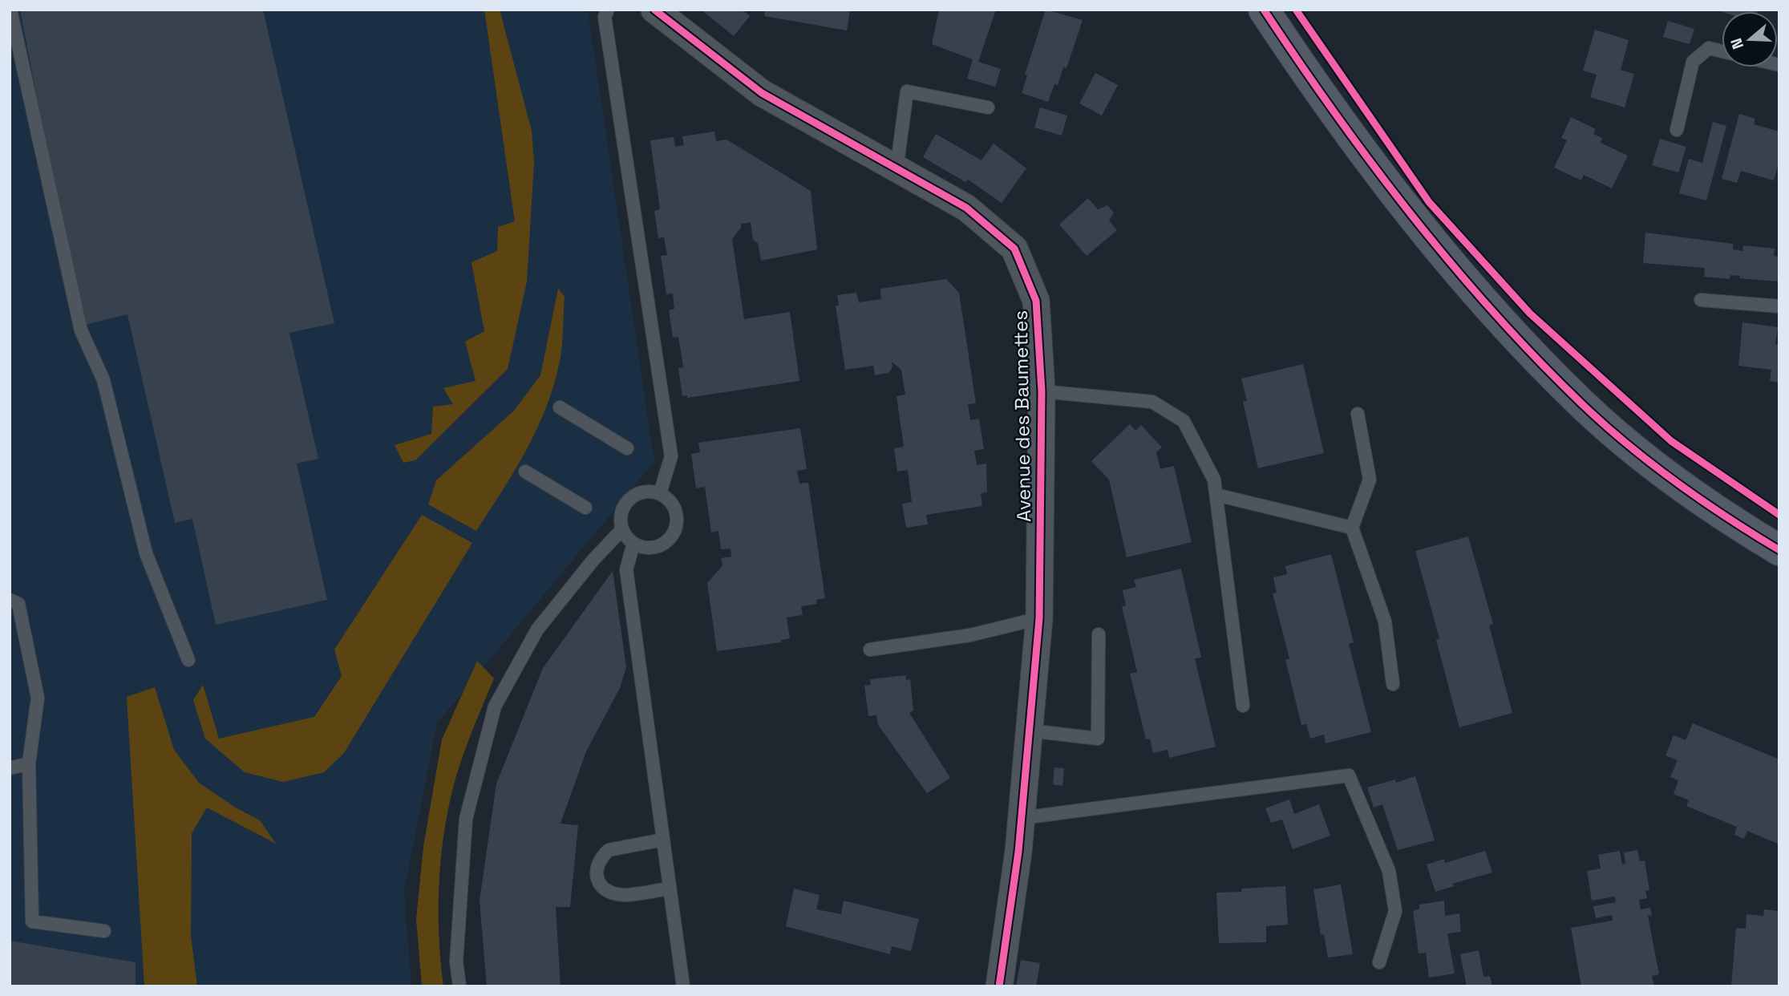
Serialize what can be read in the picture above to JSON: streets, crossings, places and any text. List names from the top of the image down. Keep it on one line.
{"streets":{"street":["Avenue des Baumettes"]},"north":"left"}
